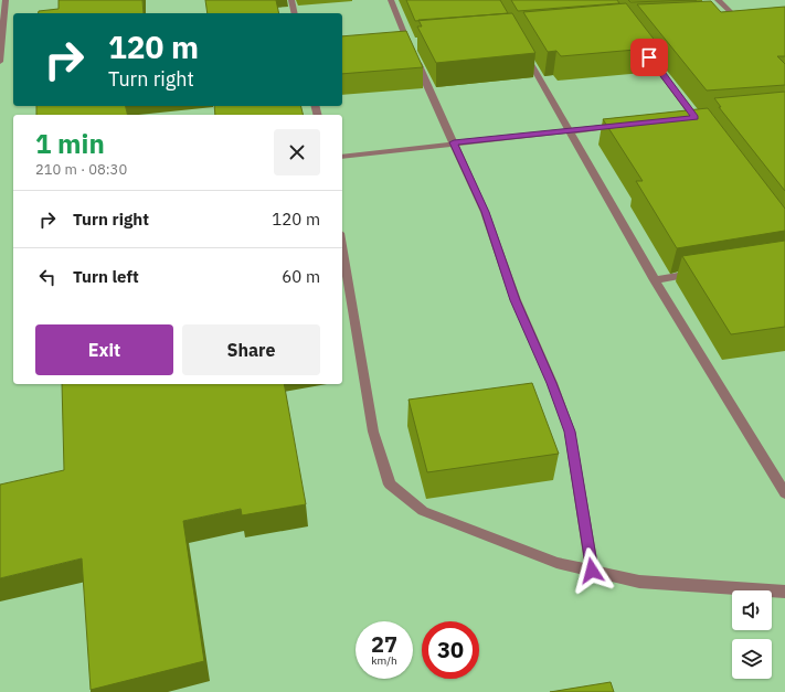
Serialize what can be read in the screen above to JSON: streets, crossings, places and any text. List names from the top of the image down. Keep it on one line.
{"page":{"turn":["120 m","Turn right"],"heading":["1 min","210 m · 08:30"],"list":[{"name":"Turn right","value":"120 m"},{"name":"Turn left","value":"60 m"}],"buttons":["Exit","Share"],"speed":"27 km/h","limit":"30"}}
